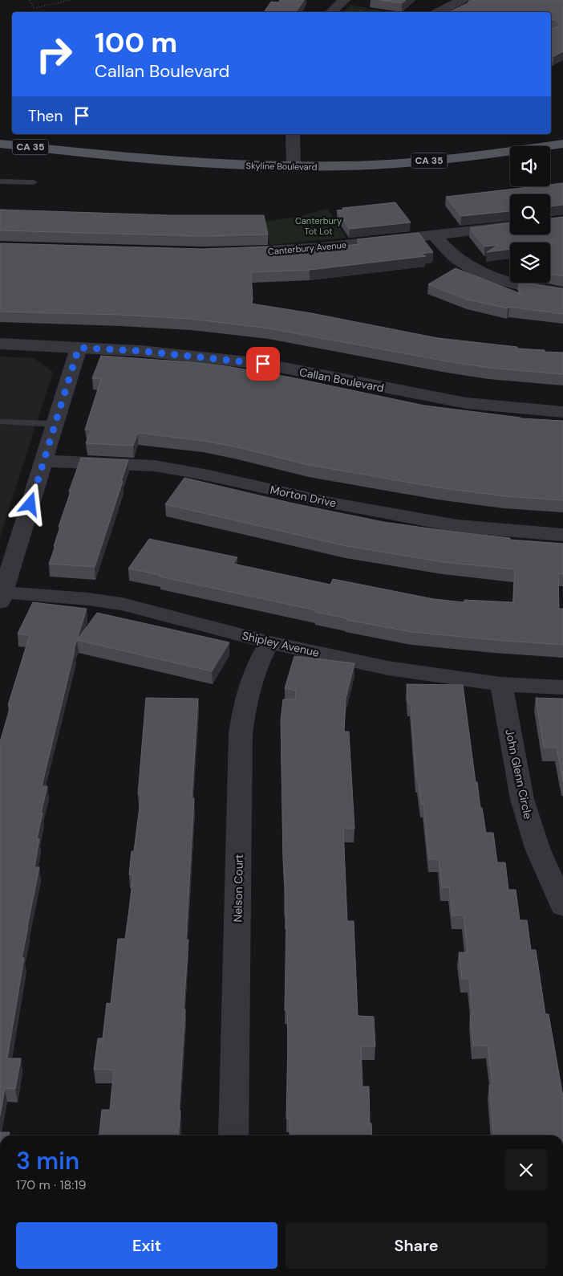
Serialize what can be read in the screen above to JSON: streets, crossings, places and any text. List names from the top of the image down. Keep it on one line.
{"streets":{"main road":["CA 35","Skyline Boulevard"],"street":["Canterbury Avenue","Callan Boulevard","Morton Drive","Shipley Avenue","John Glenn Circle","Nelson Court"]},"crossings":[["Shipley Avenue","John Glenn Circle"],["Shipley Avenue","Nelson Court"]],"parks":["Canterbury Tot Lot"],"page":{"turn":["100 m","Callan Boulevard"],"then":"Then","heading":["3 min","170 m · 18:19"],"buttons":["Exit","Share"]}}
